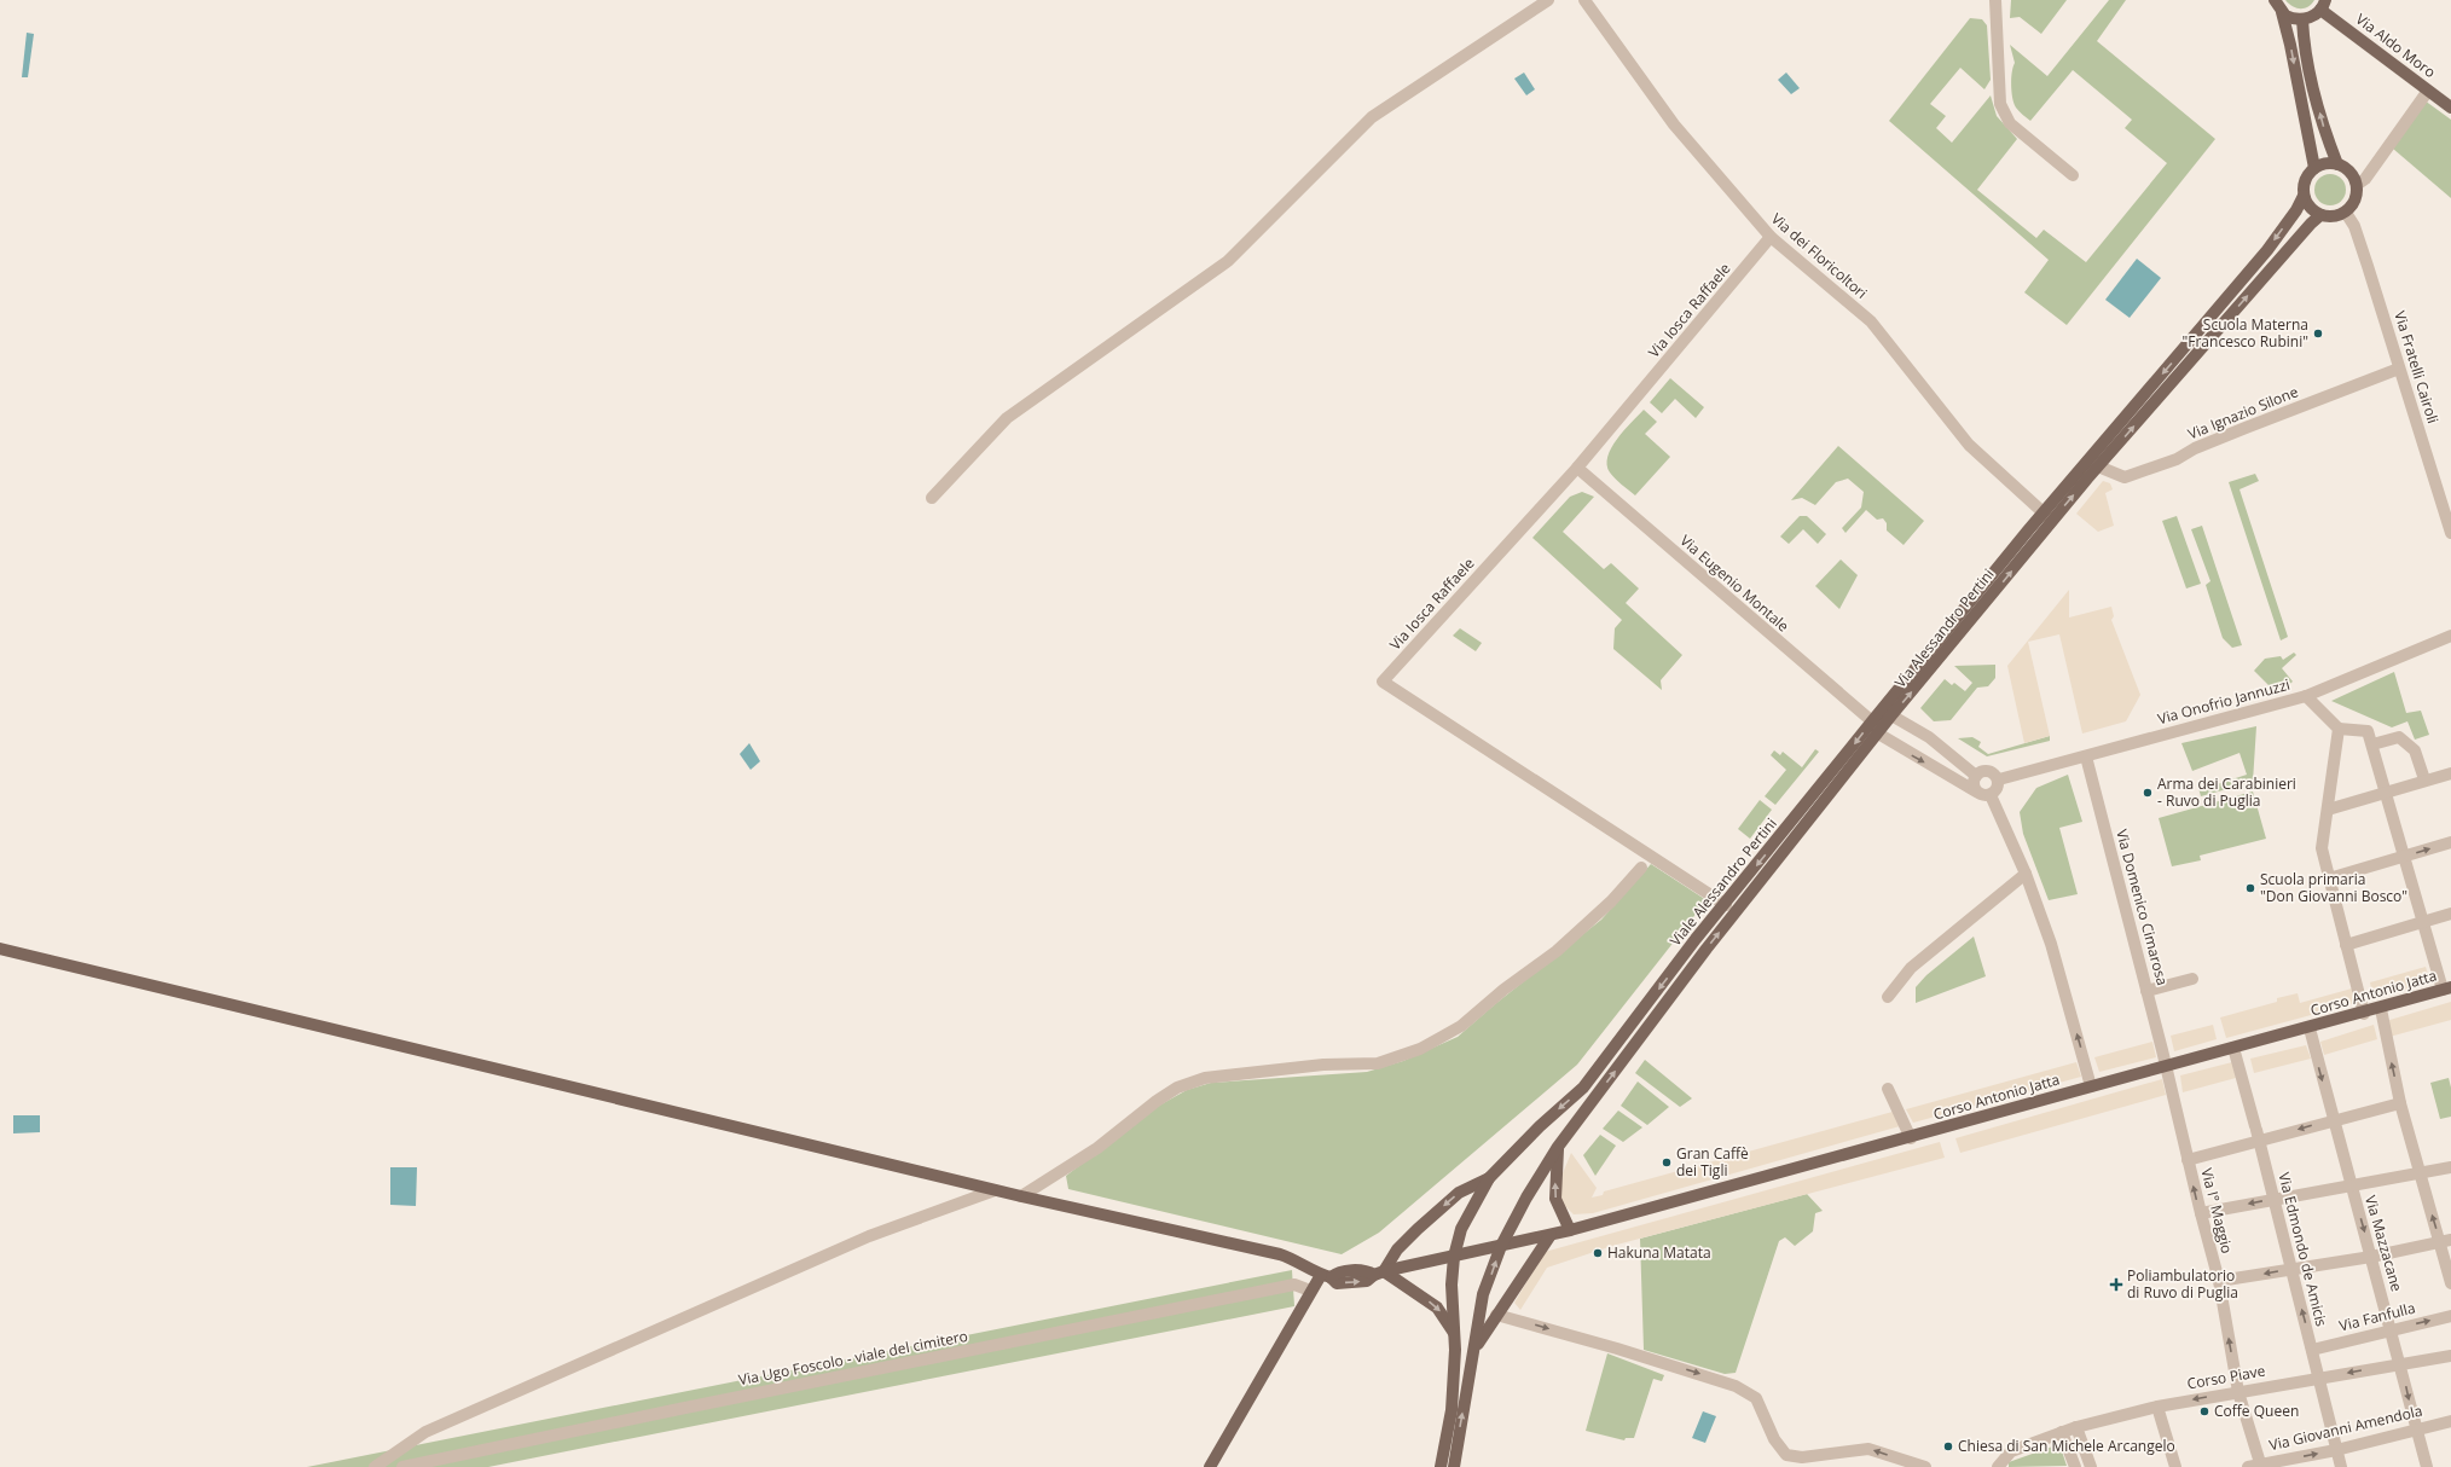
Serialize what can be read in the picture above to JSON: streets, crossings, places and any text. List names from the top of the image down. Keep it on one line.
{"streets":{"main road":["Via Aldo Moro","Via Alessandro Pertini","Viale Alessandro Pertini","Corso Antonio Jatta"],"street":["Via dei Floricoltori","Via Iosca Raffaele","Via Fratelli Cairoli","Via Ignazio Silone","Via Eugenio Montale","Via Onofrio Jannuzzi","Via Domenico Cimarosa","Via I° Maggio","Via Mazzacane","Via Edmondo de Amicis","Via Fanfulla","Via Ugo Foscolo - viale del cimitero","Corso Piave","Via Giovanni Amendola"]},"crossings":[["Via dei Floricoltori","Via Iosca Raffaele"],["Via dei Floricoltori","Via Alessandro Pertini"],["Via dei Floricoltori","Viale Alessandro Pertini"],["Via Iosca Raffaele","Via Eugenio Montale"],["Via Iosca Raffaele","Viale Alessandro Pertini"],["Via Fratelli Cairoli","Via Ignazio Silone"],["Via Eugenio Montale","Viale Alessandro Pertini"],["Via Alessandro Pertini","Viale Alessandro Pertini"],["Via Onofrio Jannuzzi","Via Domenico Cimarosa"],["Viale Alessandro Pertini","Corso Antonio Jatta"],["Via Domenico Cimarosa","Corso Antonio Jatta"],["Via Domenico Cimarosa","Via I° Maggio"],["Corso Antonio Jatta","Via I° Maggio"],["Corso Antonio Jatta","Via Mazzacane"],["Corso Antonio Jatta","Via Edmondo de Amicis"],["Via I° Maggio","Corso Piave"],["Via I° Maggio","Via Giovanni Amendola"],["Via Mazzacane","Via Fanfulla"],["Via Mazzacane","Corso Piave"],["Via Mazzacane","Via Giovanni Amendola"],["Via Edmondo de Amicis","Via Fanfulla"],["Via Edmondo de Amicis","Corso Piave"],["Via Edmondo de Amicis","Via Giovanni Amendola"]],"one_way":["Via Alessandro Pertini","Via I° Maggio","Corso Piave","Via Giovanni Amendola"],"places":{"other":["Scuola Materna \"Francesco Rubini\"","Arma dei Carabinieri - Ruvo di Puglia","Scuola primaria \"Don Giovanni Bosco\"","Gran Caffè dei Tigli","Hakuna Matata","Coffe Queen","Chiesa di San Michele Arcangelo"],"health":["Poliambulatorio di Ruvo di Puglia"]}}
